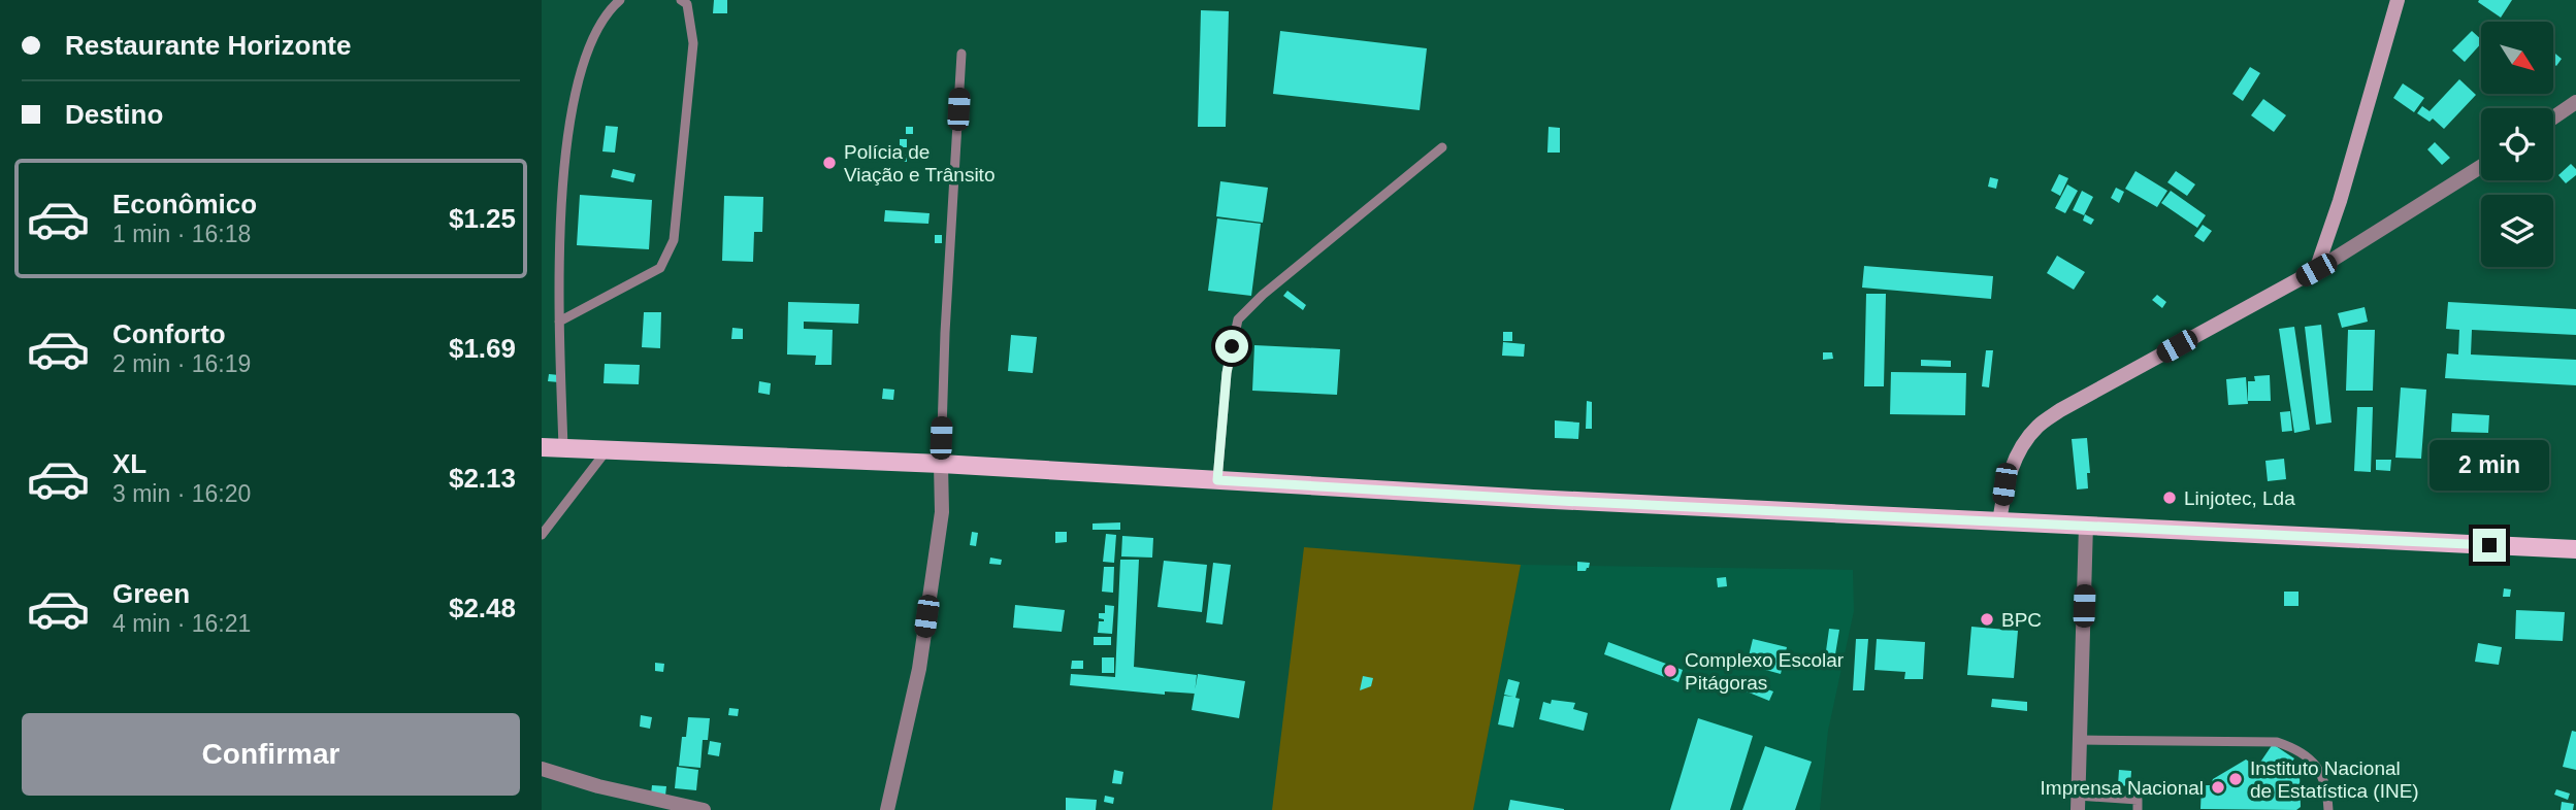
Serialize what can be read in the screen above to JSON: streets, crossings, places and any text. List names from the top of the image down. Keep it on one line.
{"places":["Polícia de Viação e Trânsito","Linjotec, Lda","BPC","Complexo Escolar Pitágoras","Instituto Nacional de Estatística (INE)","Imprensa Nacional"],"north":"bottom right","page":{"banner":["Restaurante Horizonte","Destino"],"list":[{"name":"Econômico","note":"1 min · 16:18","value":"$1.25"},{"name":"Conforto","note":"2 min · 16:19","value":"$1.69"},{"name":"XL","note":"3 min · 16:20","value":"$2.13"},{"name":"Green","note":"4 min · 16:21","value":"$2.48"}],"bubble":"2 min","buttons":"Confirmar"}}
